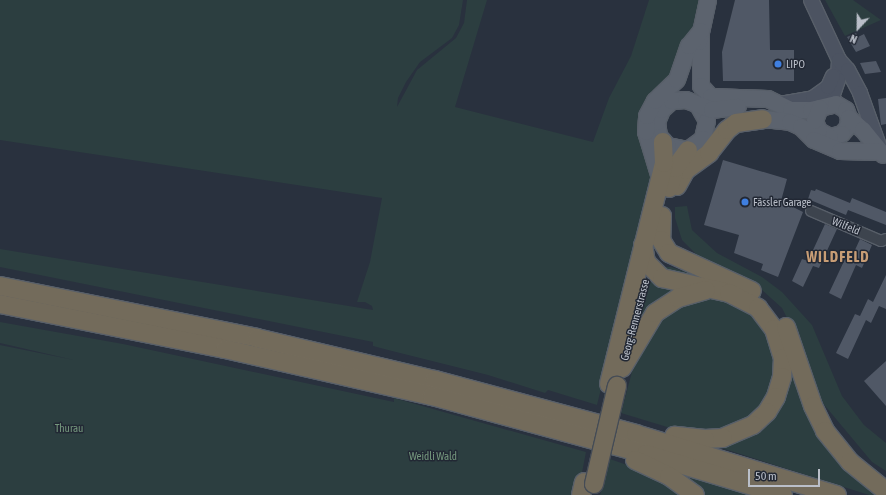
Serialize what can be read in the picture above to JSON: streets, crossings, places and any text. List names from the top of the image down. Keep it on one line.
{"streets":{"highway":["Georg-Rennerstrasse"],"street":["Wilfeld"]},"districts":["WILDFELD"],"parks":["Thurau","Weidli Wald"],"places":["LIPO","Fässler Garage"],"scale_bar":"50 m","north":"bottom"}
